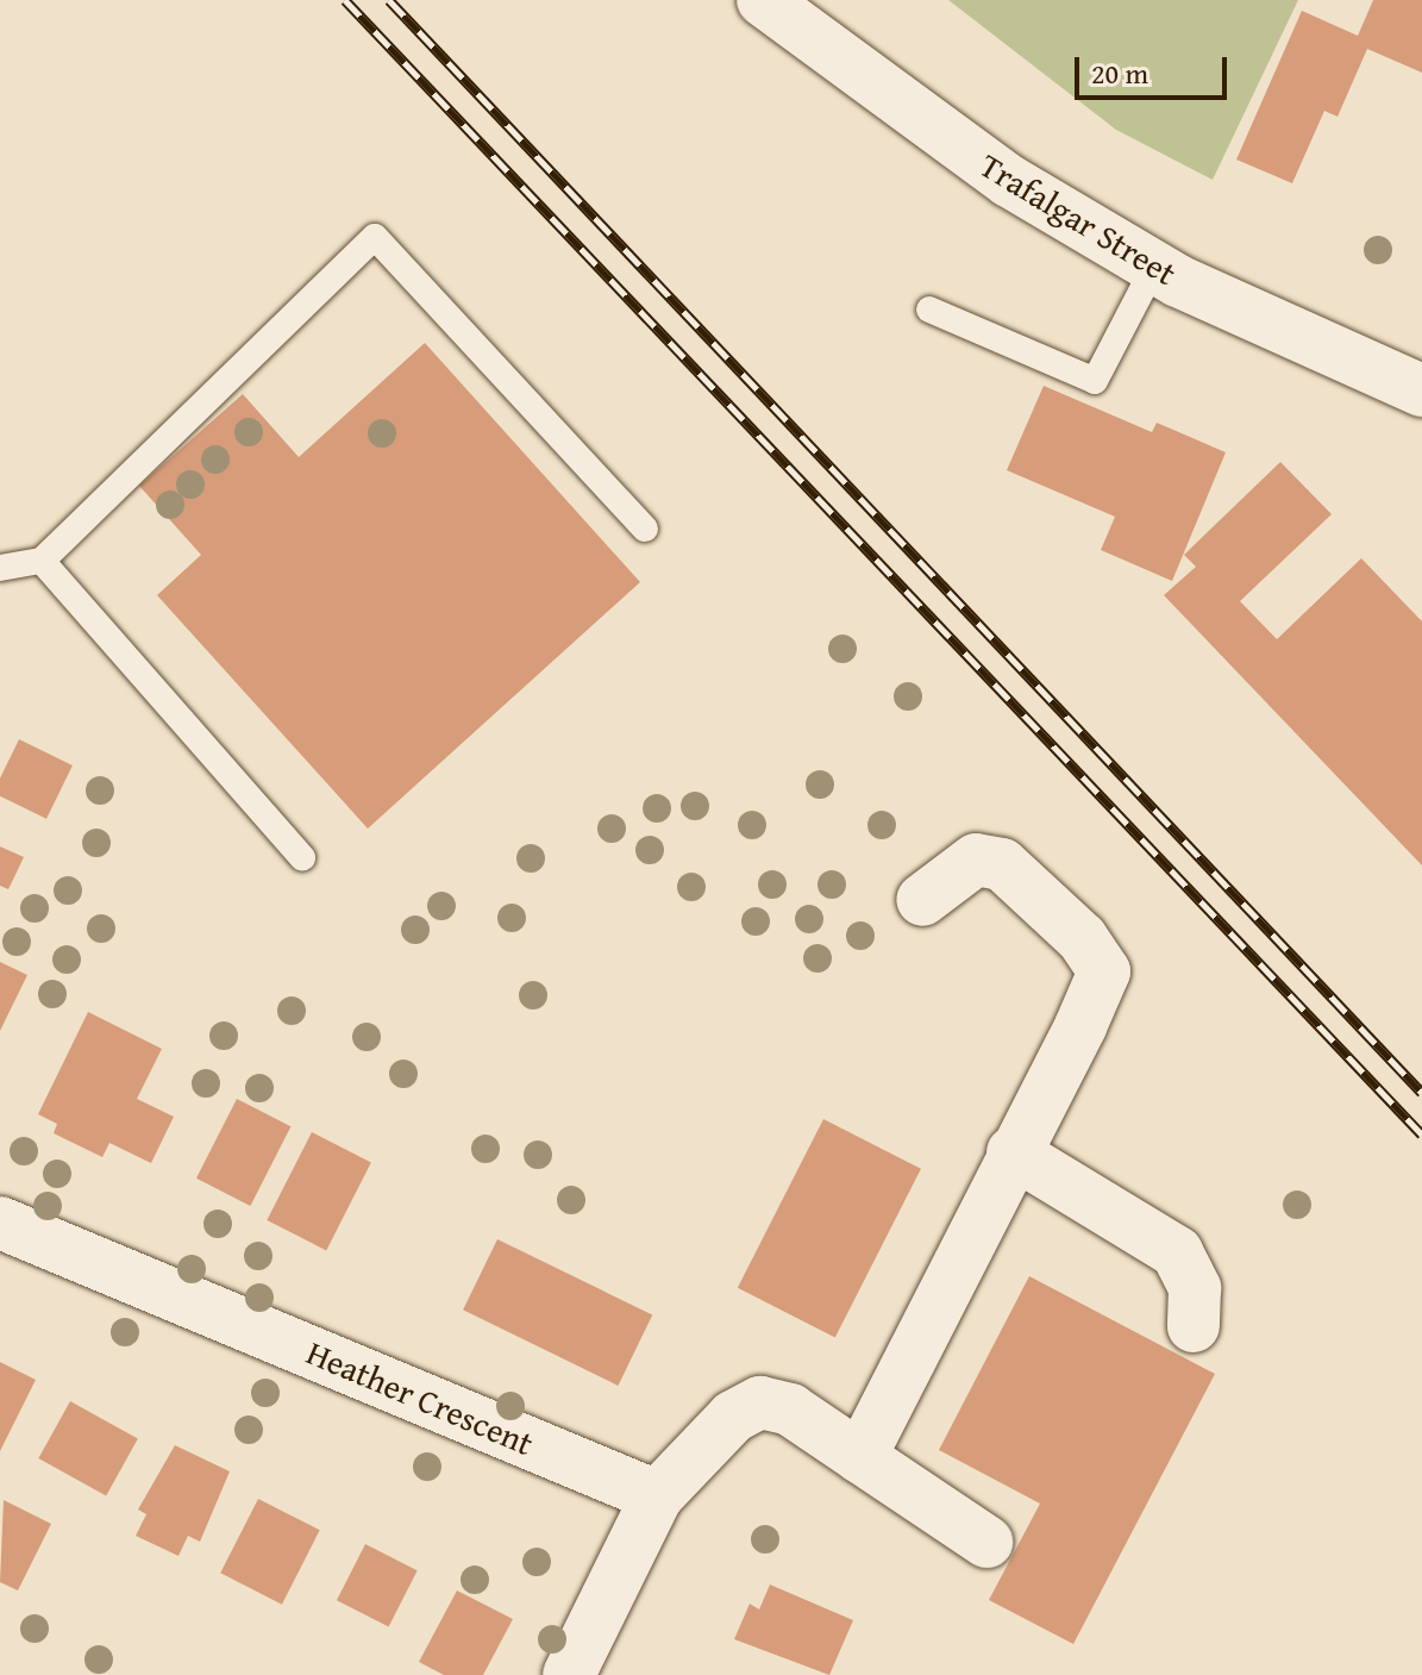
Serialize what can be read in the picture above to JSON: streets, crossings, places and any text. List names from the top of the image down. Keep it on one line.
{"streets":{"street":["Trafalgar Street","Heather Crescent"]},"scale_bar":"20 m"}
